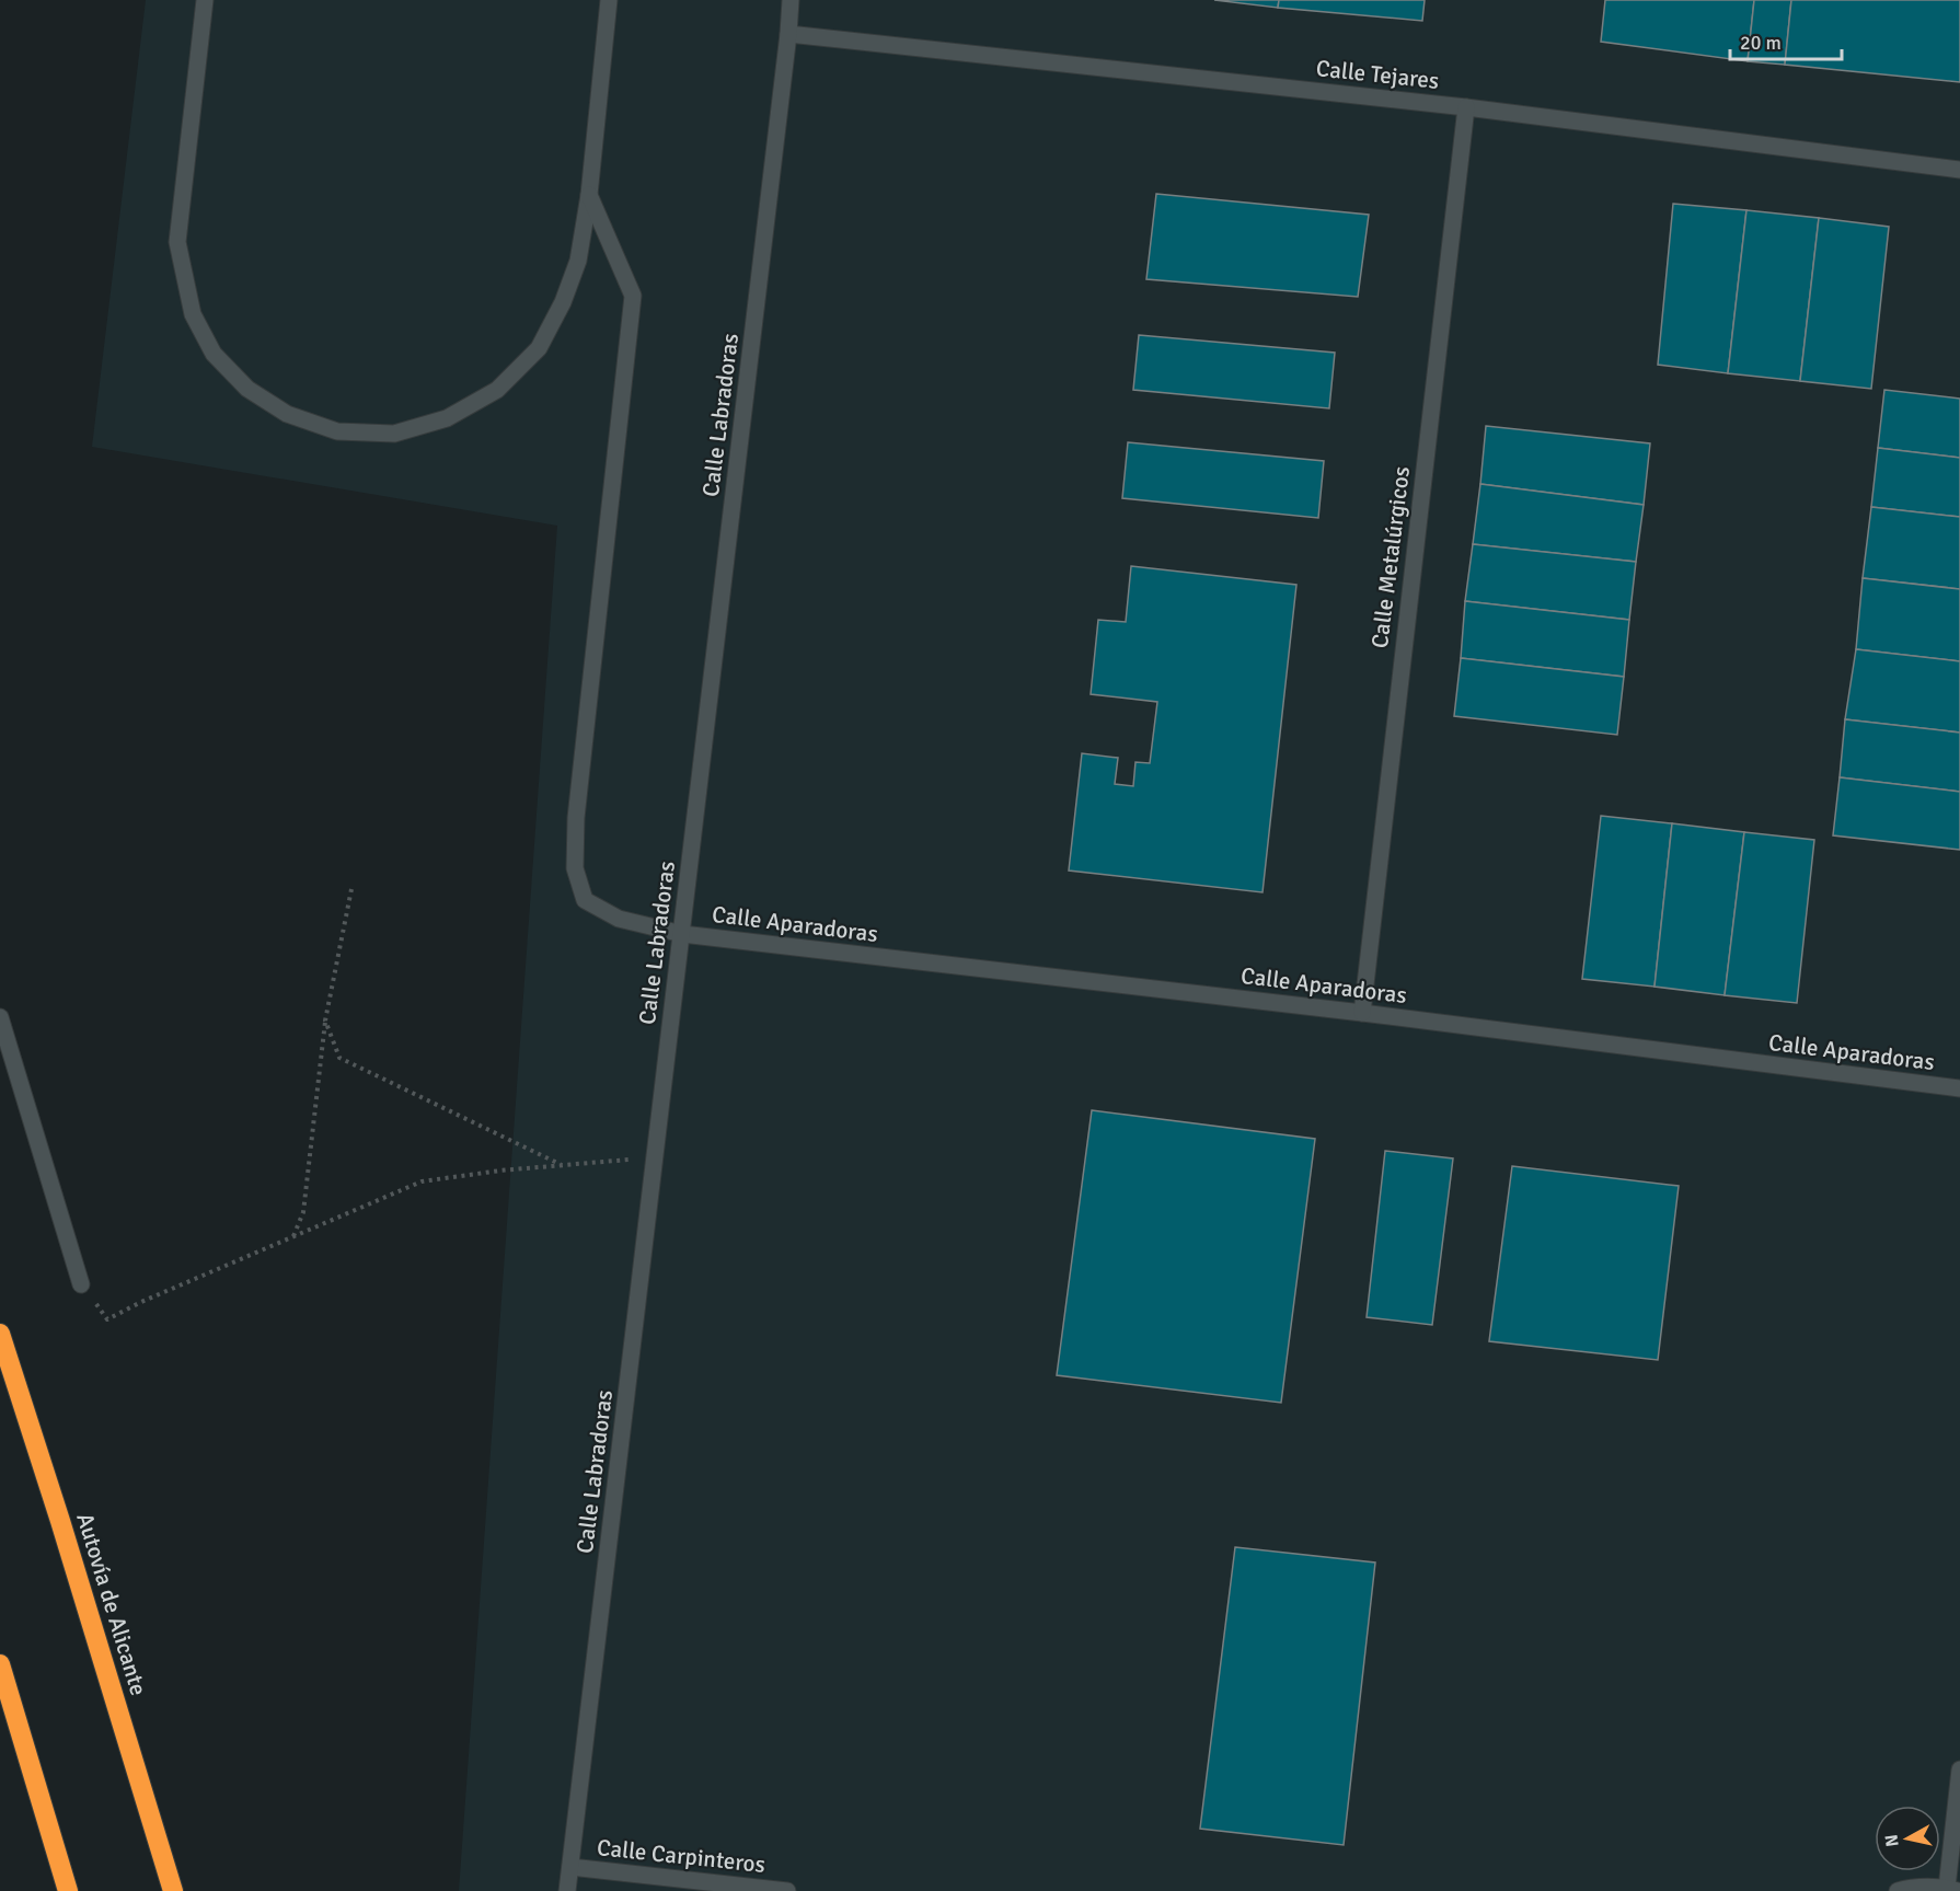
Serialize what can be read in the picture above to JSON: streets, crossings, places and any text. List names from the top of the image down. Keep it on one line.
{"streets":{"highway":["Autovía de Alicante"],"street":["Calle Tejares","Calle Labradoras","Calle Metalúrgicos","Calle Aparadoras","Calle Carpinteros"]},"crossings":[["Calle Tejares","Calle Labradoras"],["Calle Tejares","Calle Metalúrgicos"],["Calle Labradoras","Calle Aparadoras"],["Calle Labradoras","Calle Carpinteros"],["Calle Metalúrgicos","Calle Aparadoras"]],"scale_bar":"20 m","north":"left"}
